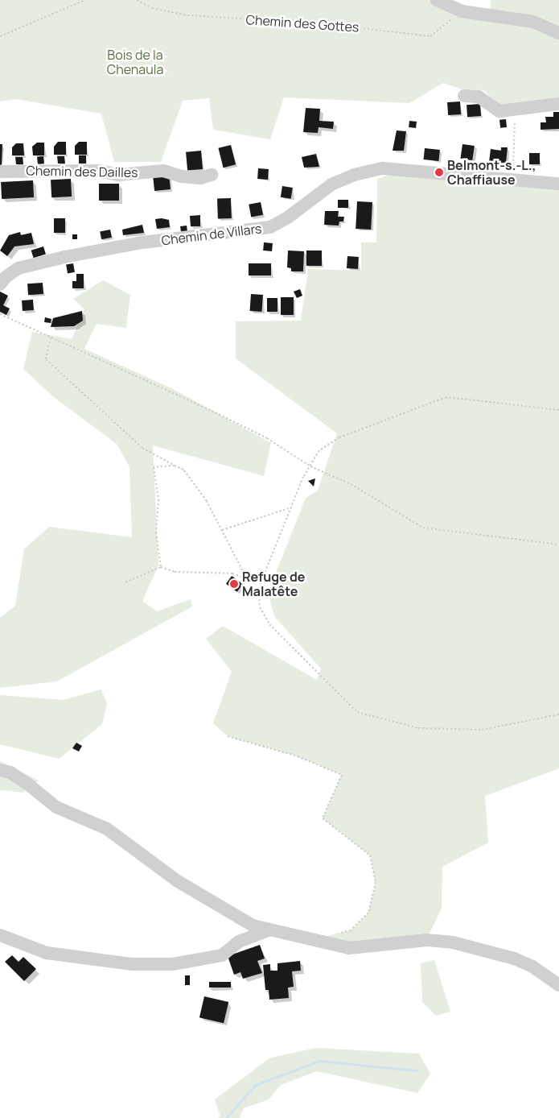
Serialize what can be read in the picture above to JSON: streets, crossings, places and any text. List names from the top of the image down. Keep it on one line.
{"streets":{"street":["Chemin des Dailles","Chemin de Villars"],"path":["Chemin des Gottes"]},"parks":["Bois de la Chenaula"],"places":["Belmont-s.-L., Chaffiause","Refuge de Malatête"]}
